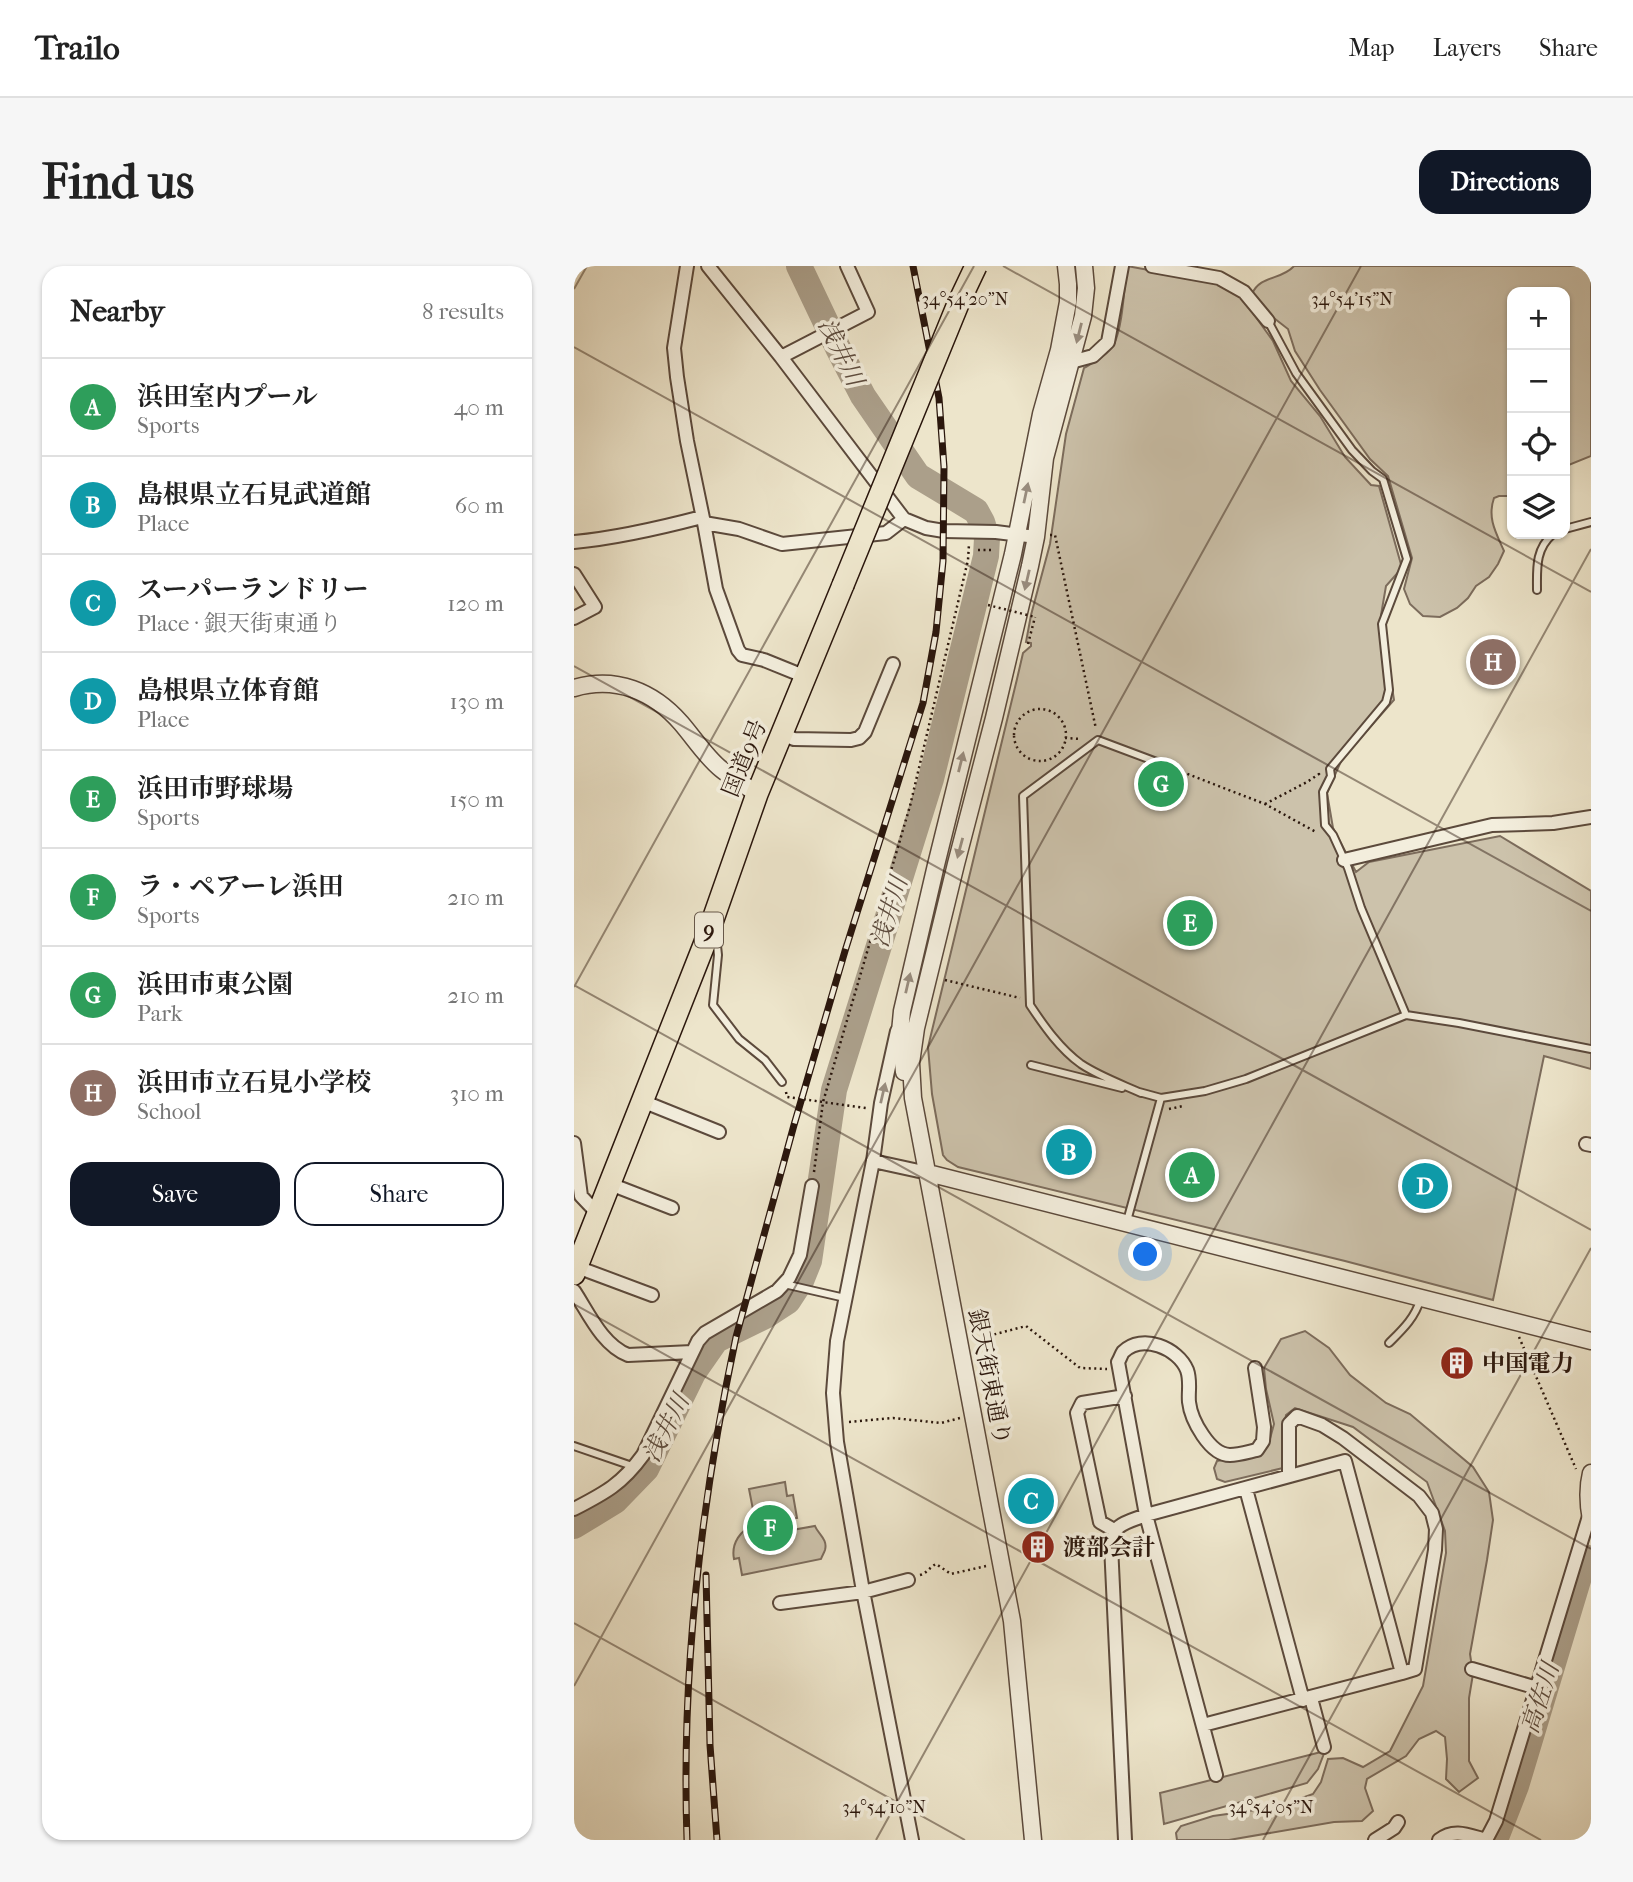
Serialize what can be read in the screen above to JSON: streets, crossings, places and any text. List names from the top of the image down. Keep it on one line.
{"streets":{"highway":["国道9号","9"],"street":["銀天街東通り"]},"water":["浅井川","高佐川"],"places":{"building":["中国電力","渡部会計"]},"page":{"header":"Trailo","nav":["Map","Layers","Share"],"buttons":["Directions",["Save","Share"]],"title":"Find us","heading":["Nearby","8 results"],"map_buttons":["+","−"],"list":[{"mark":"A","name":"浜田室内プール","note":"Sports","value":"40 m"},{"mark":"B","name":"島根県立石見武道館","note":"Place","value":"60 m"},{"mark":"C","name":"スーパーランドリー","note":"Place · 銀天街東通り","value":"120 m"},{"mark":"D","name":"島根県立体育館","note":"Place","value":"130 m"},{"mark":"E","name":"浜田市野球場","note":"Sports","value":"150 m"},{"mark":"F","name":"ラ・ペアーレ浜田","note":"Sports","value":"210 m"},{"mark":"G","name":"浜田市東公園","note":"Park","value":"210 m"},{"mark":"H","name":"浜田市立石見小学校","note":"School","value":"310 m"}],"pins":["H","G","E","B","A","D","C","F"]},"coordinates":["34°54'20\"N","34°54'15\"N","34°54'10\"N","34°54'05\"N"]}
